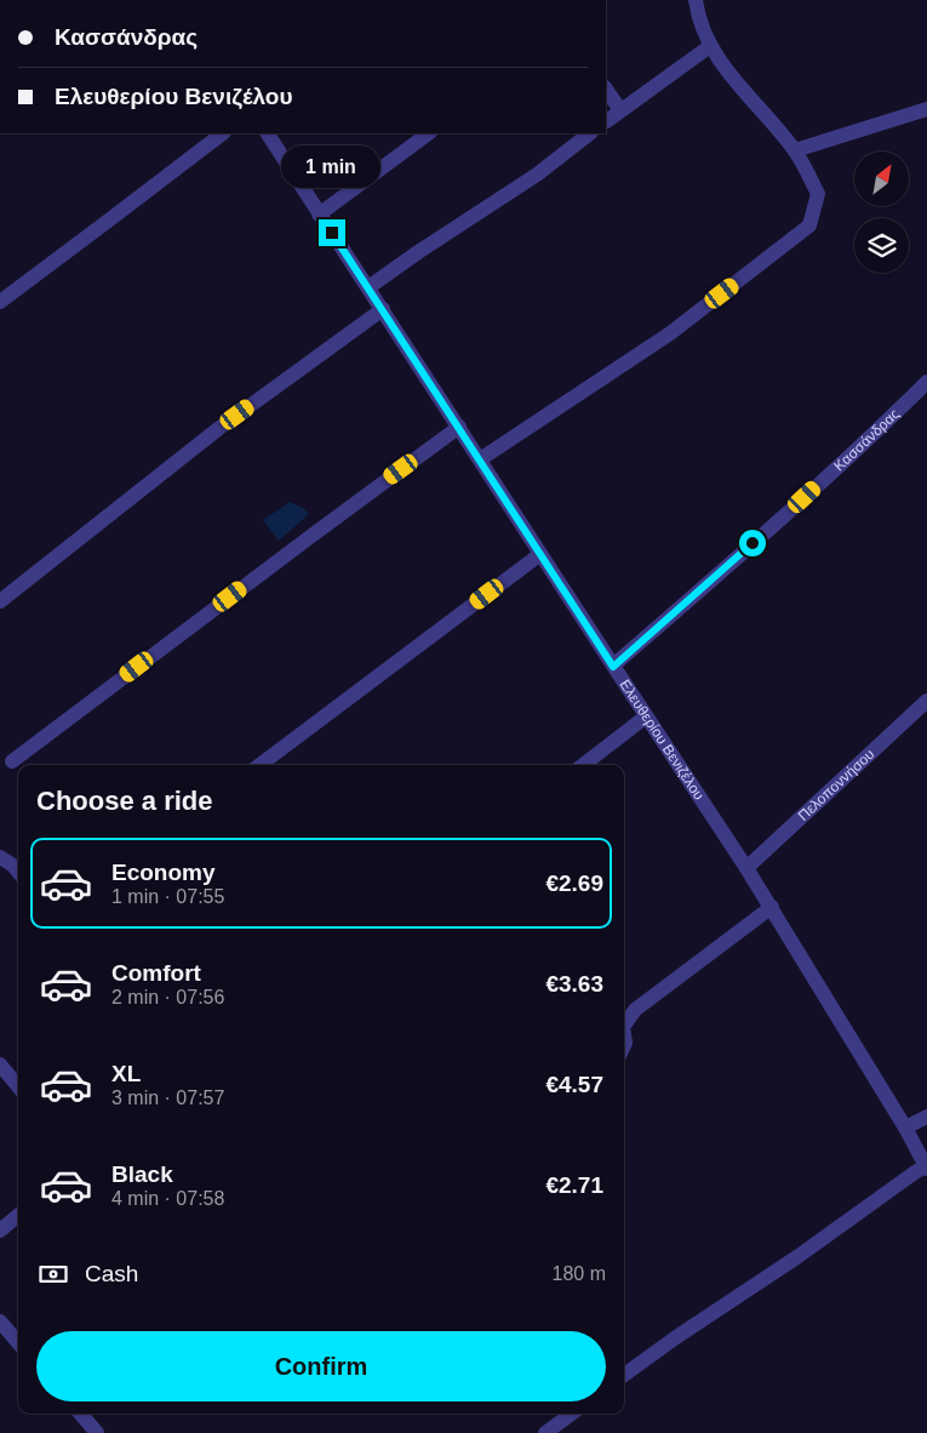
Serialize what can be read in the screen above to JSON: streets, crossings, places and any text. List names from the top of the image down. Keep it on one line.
{"streets":{"street":["Κασσάνδρας","Ελευθερίου Βενιζέλου","Πελοποννήσου"]},"crossings":[["Κασσάνδρας","Ελευθερίου Βενιζέλου"],["Ελευθερίου Βενιζέλου","Πελοποννήσου"]],"north":"top right","page":{"banner":["Κασσάνδρας","Ελευθερίου Βενιζέλου"],"bubble":"1 min","heading":"Choose a ride","list":[{"name":"Economy","note":"1 min · 07:55","value":"€2.69"},{"name":"Comfort","note":"2 min · 07:56","value":"€3.63"},{"name":"XL","note":"3 min · 07:57","value":"€4.57"},{"name":"Black","note":"4 min · 07:58","value":"€2.71"}],"pay":["Cash","180 m"],"buttons":"Confirm"}}
